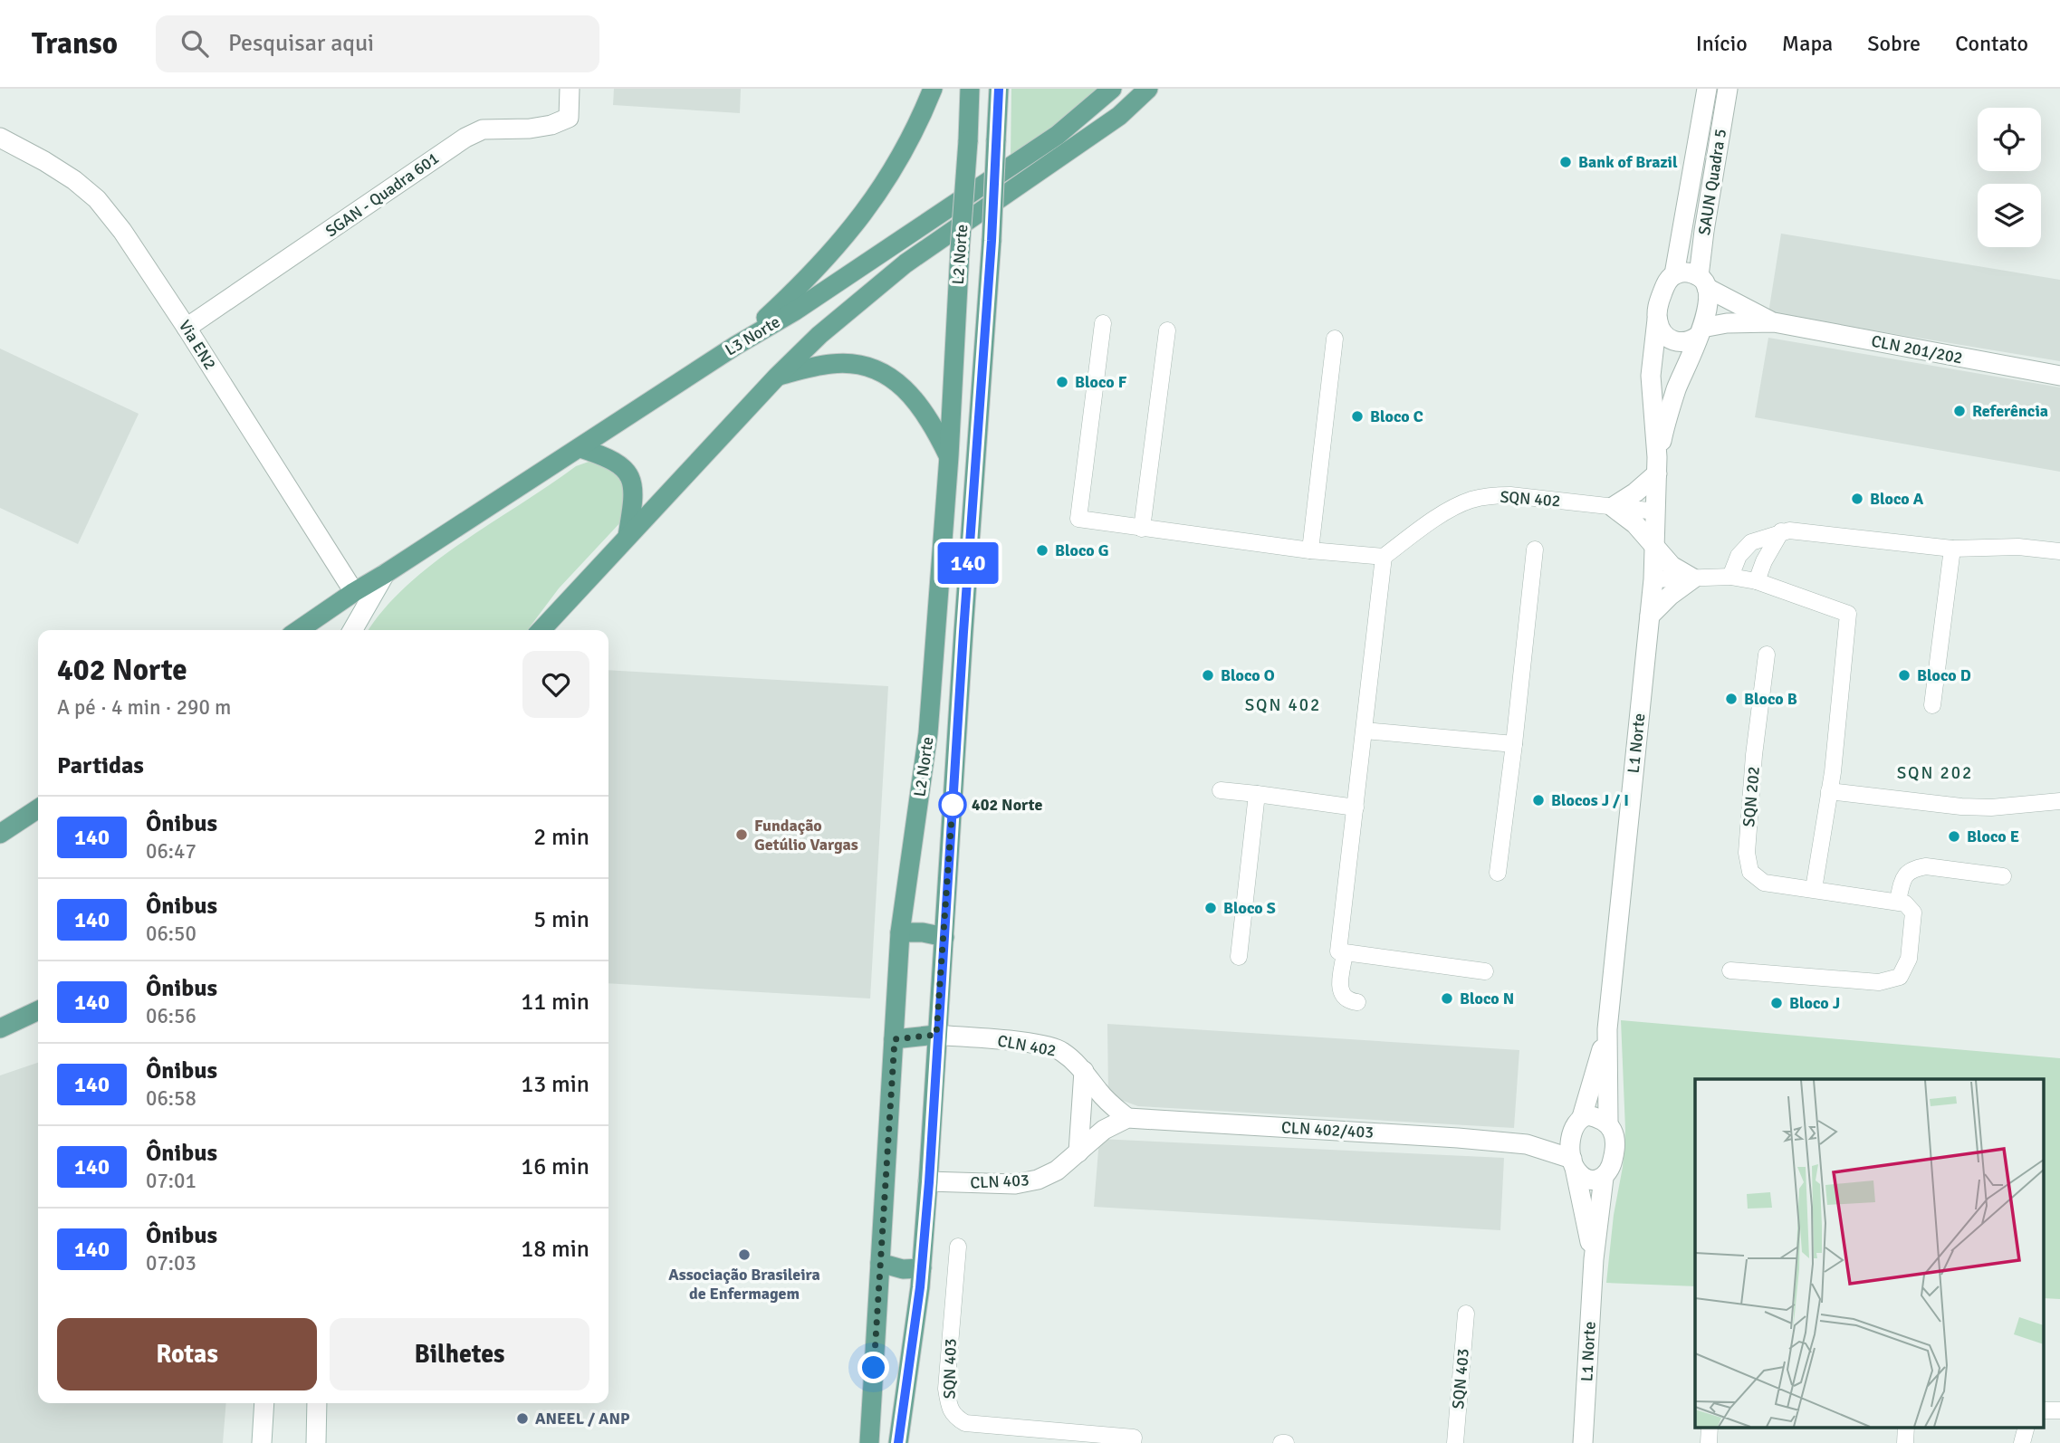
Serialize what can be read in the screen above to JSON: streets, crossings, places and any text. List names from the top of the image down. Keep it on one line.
{"streets":{"main road":["L2 Norte","L3 Norte"],"street":["SAUN Quadra 5","SGAN - Quadra 601","Via EN2","CLN 201/202","SQN 402","L1 Norte","SQN 202","CLN 402","CLN 402/403","CLN 403","SQN 403"]},"crossings":[["SAUN Quadra 5","CLN 201/202"],["SAUN Quadra 5","L1 Norte"],["SGAN - Quadra 601","Via EN2"],["L2 Norte","CLN 402"],["L2 Norte","CLN 403"],["L3 Norte","Via EN2"],["CLN 201/202","L1 Norte"],["SQN 402","L1 Norte"],["L1 Norte","CLN 402/403"],["CLN 402","CLN 402/403"],["CLN 402","CLN 403"],["CLN 402/403","CLN 403"]],"districts":["SQN 402","SQN 202"],"places":["Bank of Brazil","Bloco F","Referência","Bloco C","Bloco A","Bloco G","Bloco O","Bloco D","Bloco B","Blocos J / I","402 Norte","Fundação Getúlio Vargas","Bloco E","Bloco S","Bloco N","Bloco J","Associação Brasileira de Enfermagem","ANEEL / ANP"],"lines":["bus line 140"],"page":{"header":"Transo","search":"Pesquisar aqui","nav":["Início","Mapa","Sobre","Contato"],"on_map":"140","heading":[["402 Norte","A pé · 4 min · 290 m"],"Partidas"],"list":[{"mark":"140","name":"Ônibus","note":"06:47","value":"2 min"},{"mark":"140","name":"Ônibus","note":"06:50","value":"5 min"},{"mark":"140","name":"Ônibus","note":"06:56","value":"11 min"},{"mark":"140","name":"Ônibus","note":"06:58","value":"13 min"},{"mark":"140","name":"Ônibus","note":"07:01","value":"16 min"},{"mark":"140","name":"Ônibus","note":"07:03","value":"18 min"}],"buttons":["Rotas","Bilhetes"]}}
